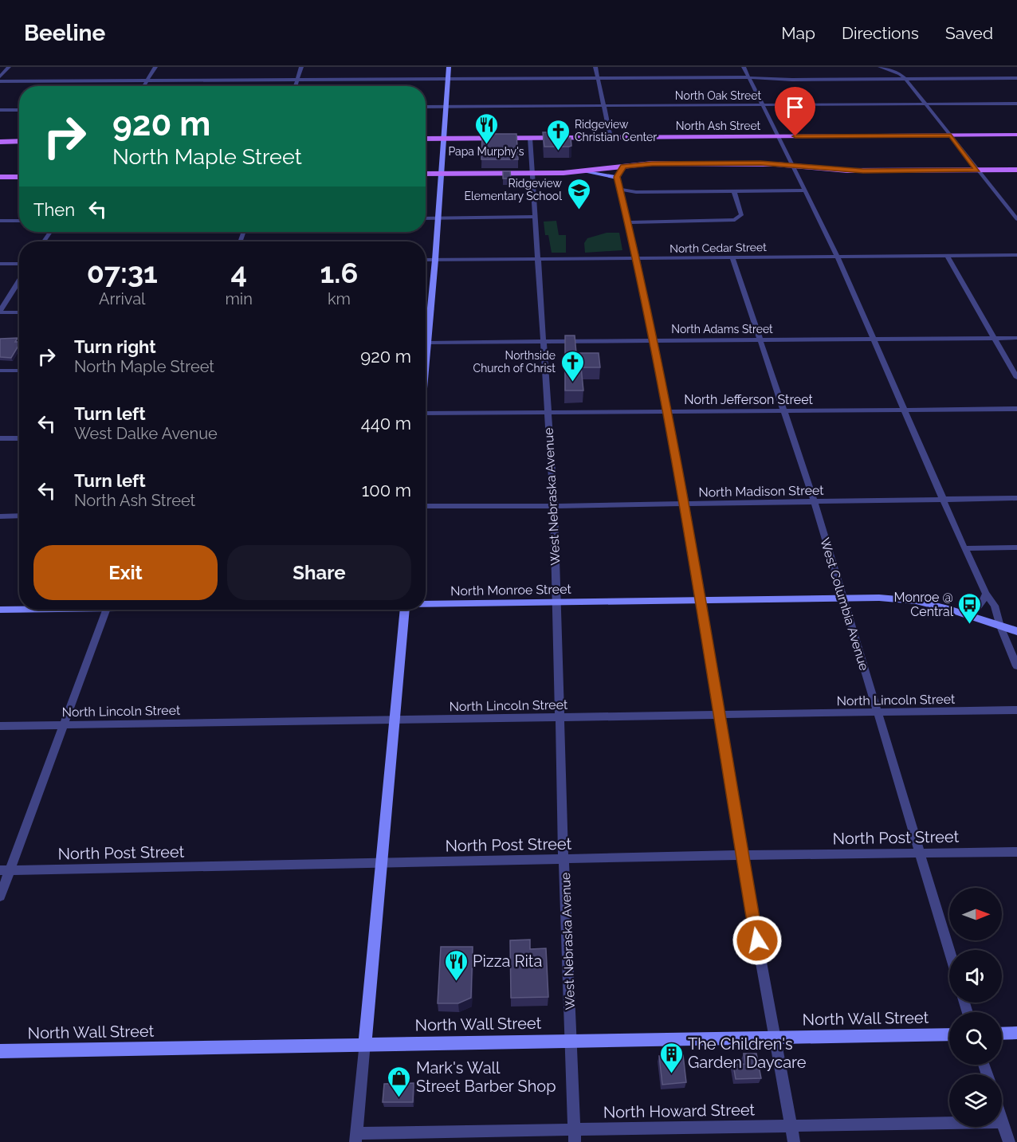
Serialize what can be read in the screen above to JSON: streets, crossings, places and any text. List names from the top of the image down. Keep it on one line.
{"streets":{"main road":["North Ash Street"],"street":["North Oak Street","North Cedar Street","North Adams Street","North Jefferson Street","North Madison Street","West Nebraska Avenue","North Monroe Street","West Columbia Avenue","North Lincoln Street","North Post Street","North Wall Street","North Howard Street"]},"crossings":[["North Ash Street","West Nebraska Avenue"],["North Cedar Street","West Nebraska Avenue"],["North Cedar Street","West Columbia Avenue"],["North Adams Street","West Nebraska Avenue"],["North Adams Street","West Columbia Avenue"],["North Jefferson Street","West Nebraska Avenue"],["North Jefferson Street","West Columbia Avenue"],["North Madison Street","West Nebraska Avenue"],["North Madison Street","West Columbia Avenue"],["West Nebraska Avenue","North Monroe Street"],["West Nebraska Avenue","North Lincoln Street"],["West Nebraska Avenue","North Post Street"],["West Nebraska Avenue","North Wall Street"],["West Nebraska Avenue","North Howard Street"],["North Monroe Street","West Columbia Avenue"],["West Columbia Avenue","North Lincoln Street"],["West Columbia Avenue","North Post Street"]],"places":{"restaurant":["Papa Murphy's","Pizza Rita"],"church":["Ridgeview Christian Center","Northside Church of Christ"],"school or university":["Ridgeview Elementary School"],"bus stop":["Monroe @ Central"],"building":["The Children's Garden Daycare"],"shop":["Mark's Wall Street Barber Shop"]},"north":"right","page":{"header":"Beeline","nav":["Map","Directions","Saved"],"turn":["920 m","North Maple Street"],"then":"Then","eta":["07:31","Arrival","4","min","1.6","km"],"list":[{"name":"Turn right","note":"North Maple Street","value":"920 m"},{"name":"Turn left","note":"West Dalke Avenue","value":"440 m"},{"name":"Turn left","note":"North Ash Street","value":"100 m"}],"buttons":["Exit","Share"]}}
